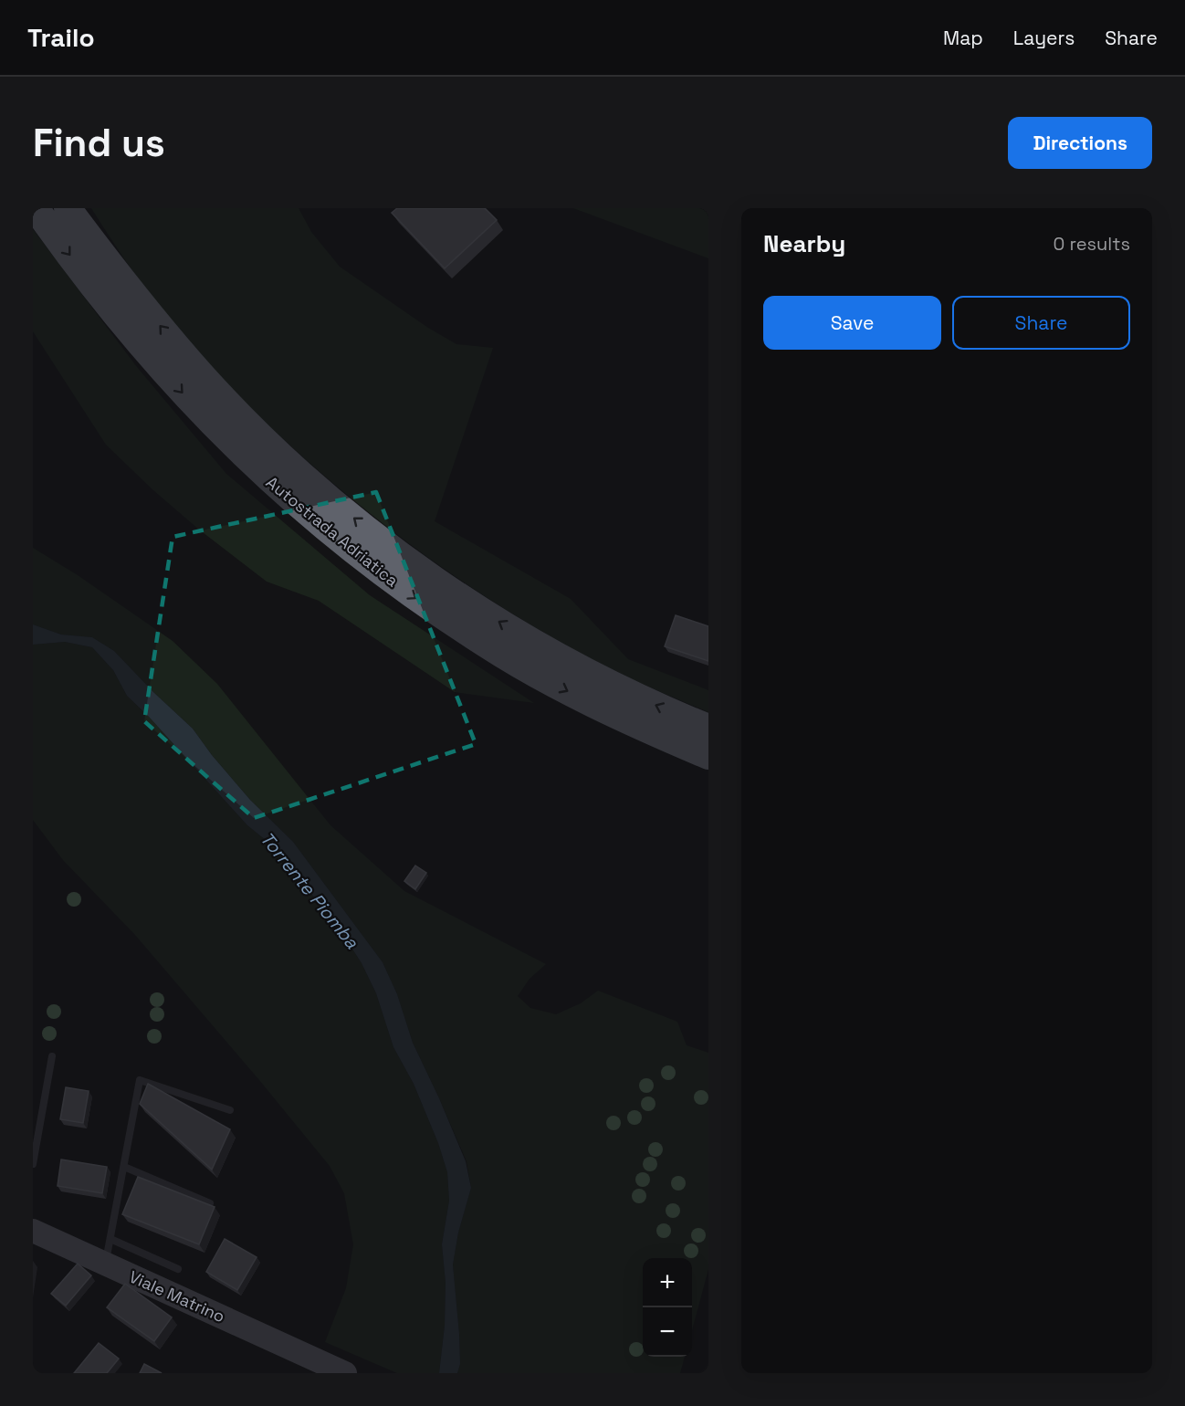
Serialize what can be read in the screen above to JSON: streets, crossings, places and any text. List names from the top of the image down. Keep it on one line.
{"streets":{"highway":["Autostrada Adriatica"],"main road":["Viale Matrino"]},"water":["Torrente Piomba"],"page":{"header":"Trailo","nav":["Map","Layers","Share"],"buttons":["Directions",["Save","Share"]],"title":"Find us","heading":["Nearby","0 results"],"map_buttons":["+","−"]}}
